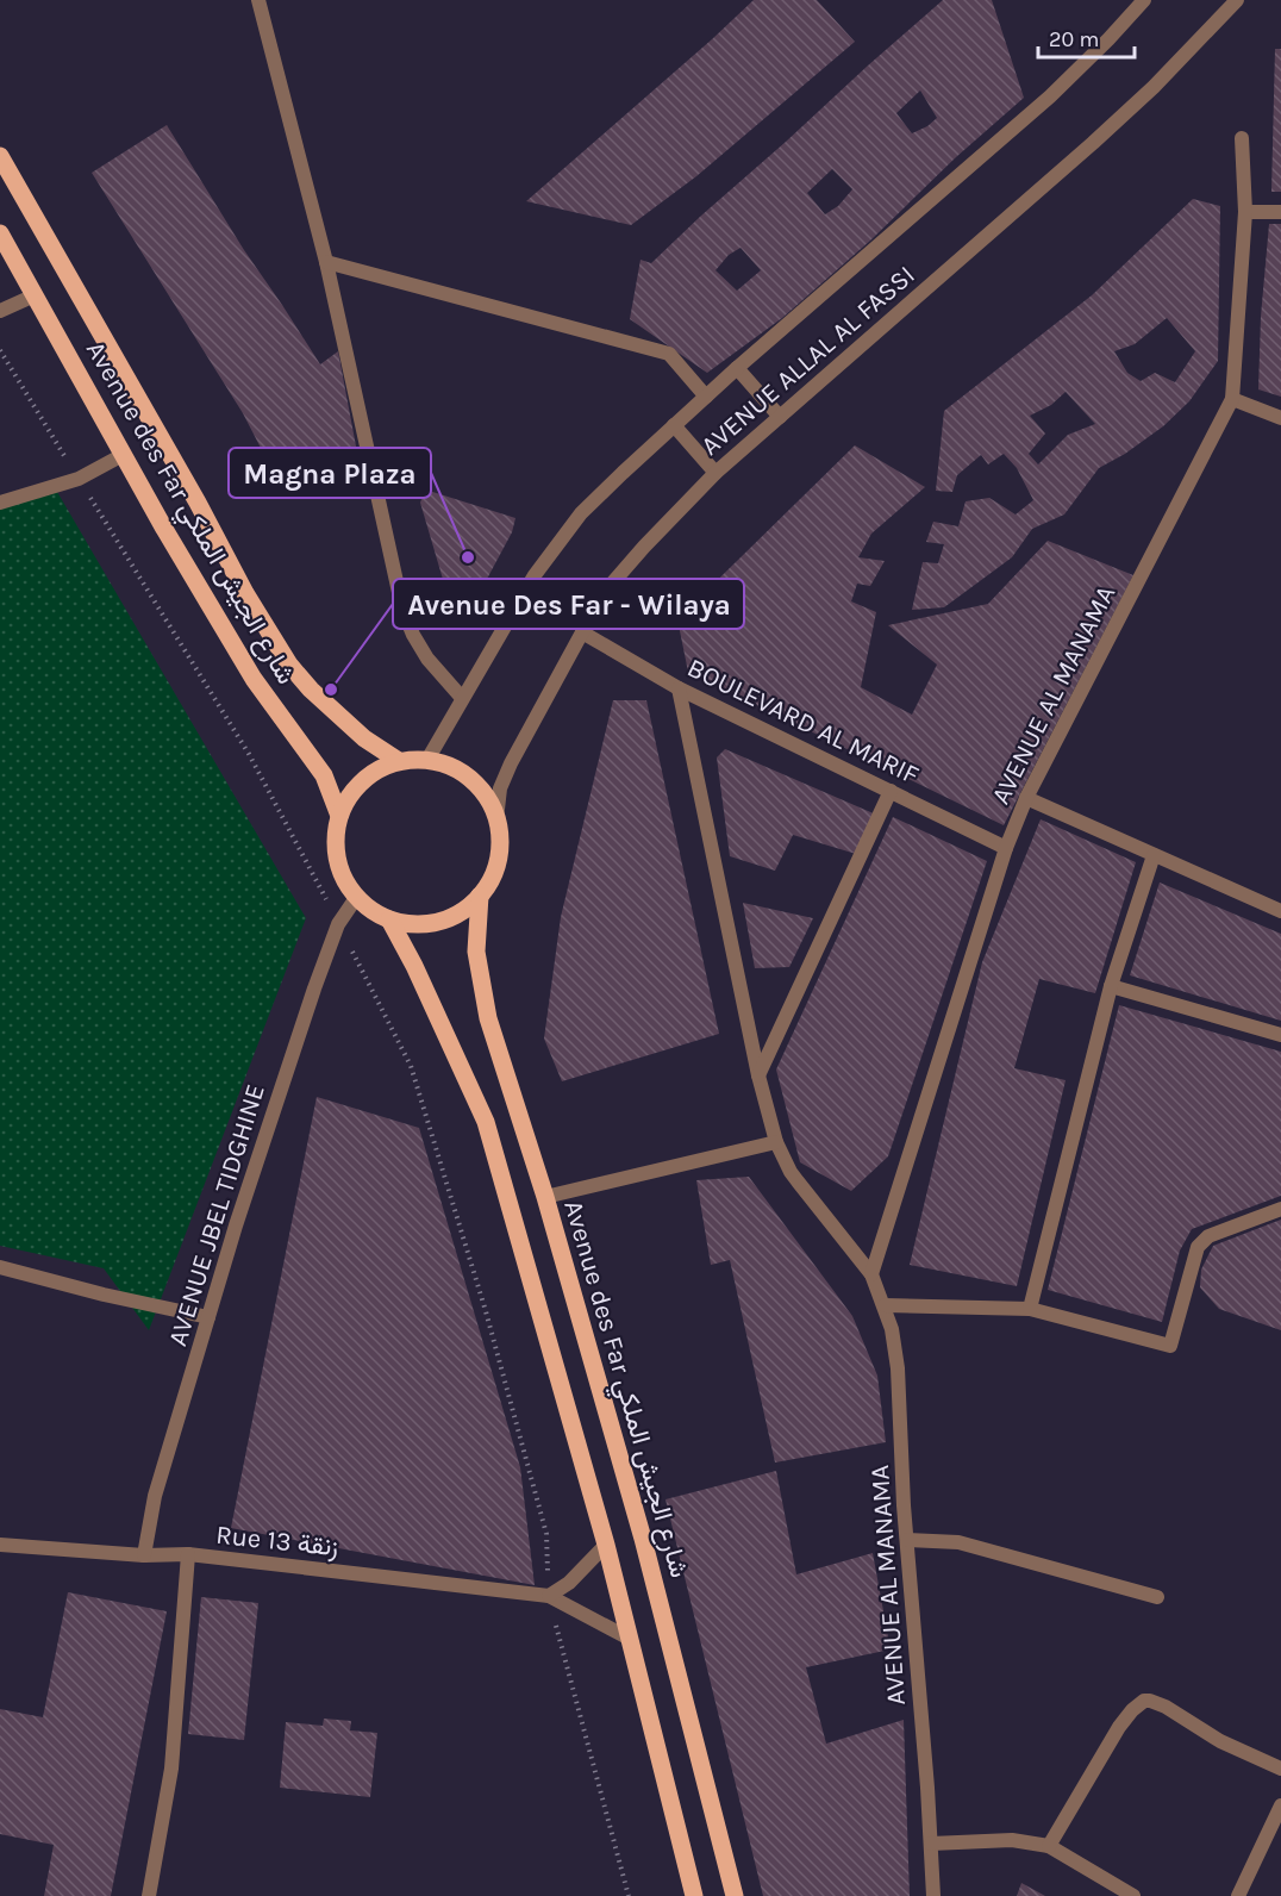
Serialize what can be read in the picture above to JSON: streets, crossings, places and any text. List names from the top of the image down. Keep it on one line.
{"streets":{"main road":["Avenue des Far شارع الجيش الملكي"],"street":["AVENUE ALLAL AL FASSI","AVENUE AL MANAMA","BOULEVARD AL MARIF","AVENUE JBEL TIDGHINE","Rue 13 زنقة"]},"crossings":[["AVENUE ALLAL AL FASSI","Avenue des Far شارع الجيش الملكي"],["AVENUE ALLAL AL FASSI","BOULEVARD AL MARIF"],["AVENUE ALLAL AL FASSI","AVENUE JBEL TIDGHINE"],["Avenue des Far شارع الجيش الملكي","AVENUE JBEL TIDGHINE"],["AVENUE AL MANAMA","BOULEVARD AL MARIF"],["AVENUE JBEL TIDGHINE","Rue 13 زنقة"]],"places":["Magna Plaza","Avenue Des Far - Wilaya"],"scale_bar":"20 m"}
